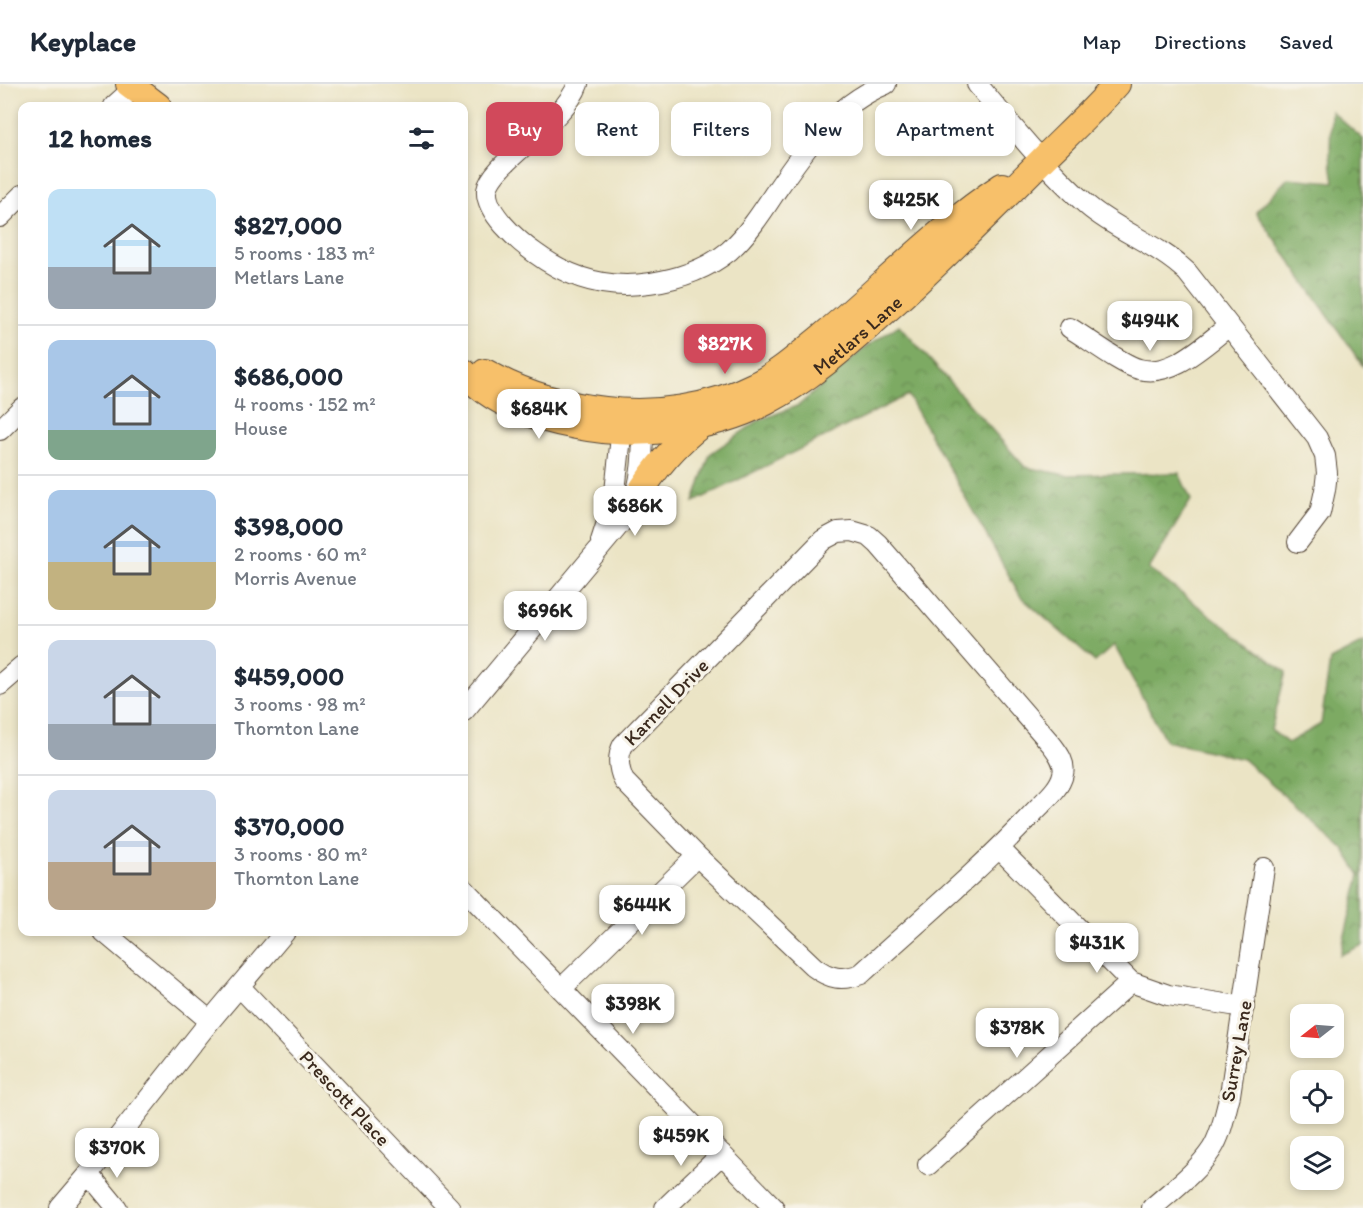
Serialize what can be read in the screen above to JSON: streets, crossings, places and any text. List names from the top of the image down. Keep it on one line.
{"streets":{"main road":["Metlars Lane"],"street":["Karnell Drive","Surrey Lane","Prescott Place"]},"north":"left","page":{"header":"Keyplace","nav":["Map","Directions","Saved"],"chip":["Buy","Rent","Filters","New","Apartment"],"heading":"12 homes","list":[{"name":"$827,000","note":"5 rooms · 183 m² · Metlars Lane"},{"name":"$686,000","note":"4 rooms · 152 m² · House"},{"name":"$398,000","note":"2 rooms · 60 m² · Morris Avenue"},{"name":"$459,000","note":"3 rooms · 98 m² · Thornton Lane"},{"name":"$370,000","note":"3 rooms · 80 m² · Thornton Lane"}],"price":["$425K","$494K","$827K","$684K","$686K","$696K","$644K","$431K","$398K","$378K","$459K","$370K"]}}
